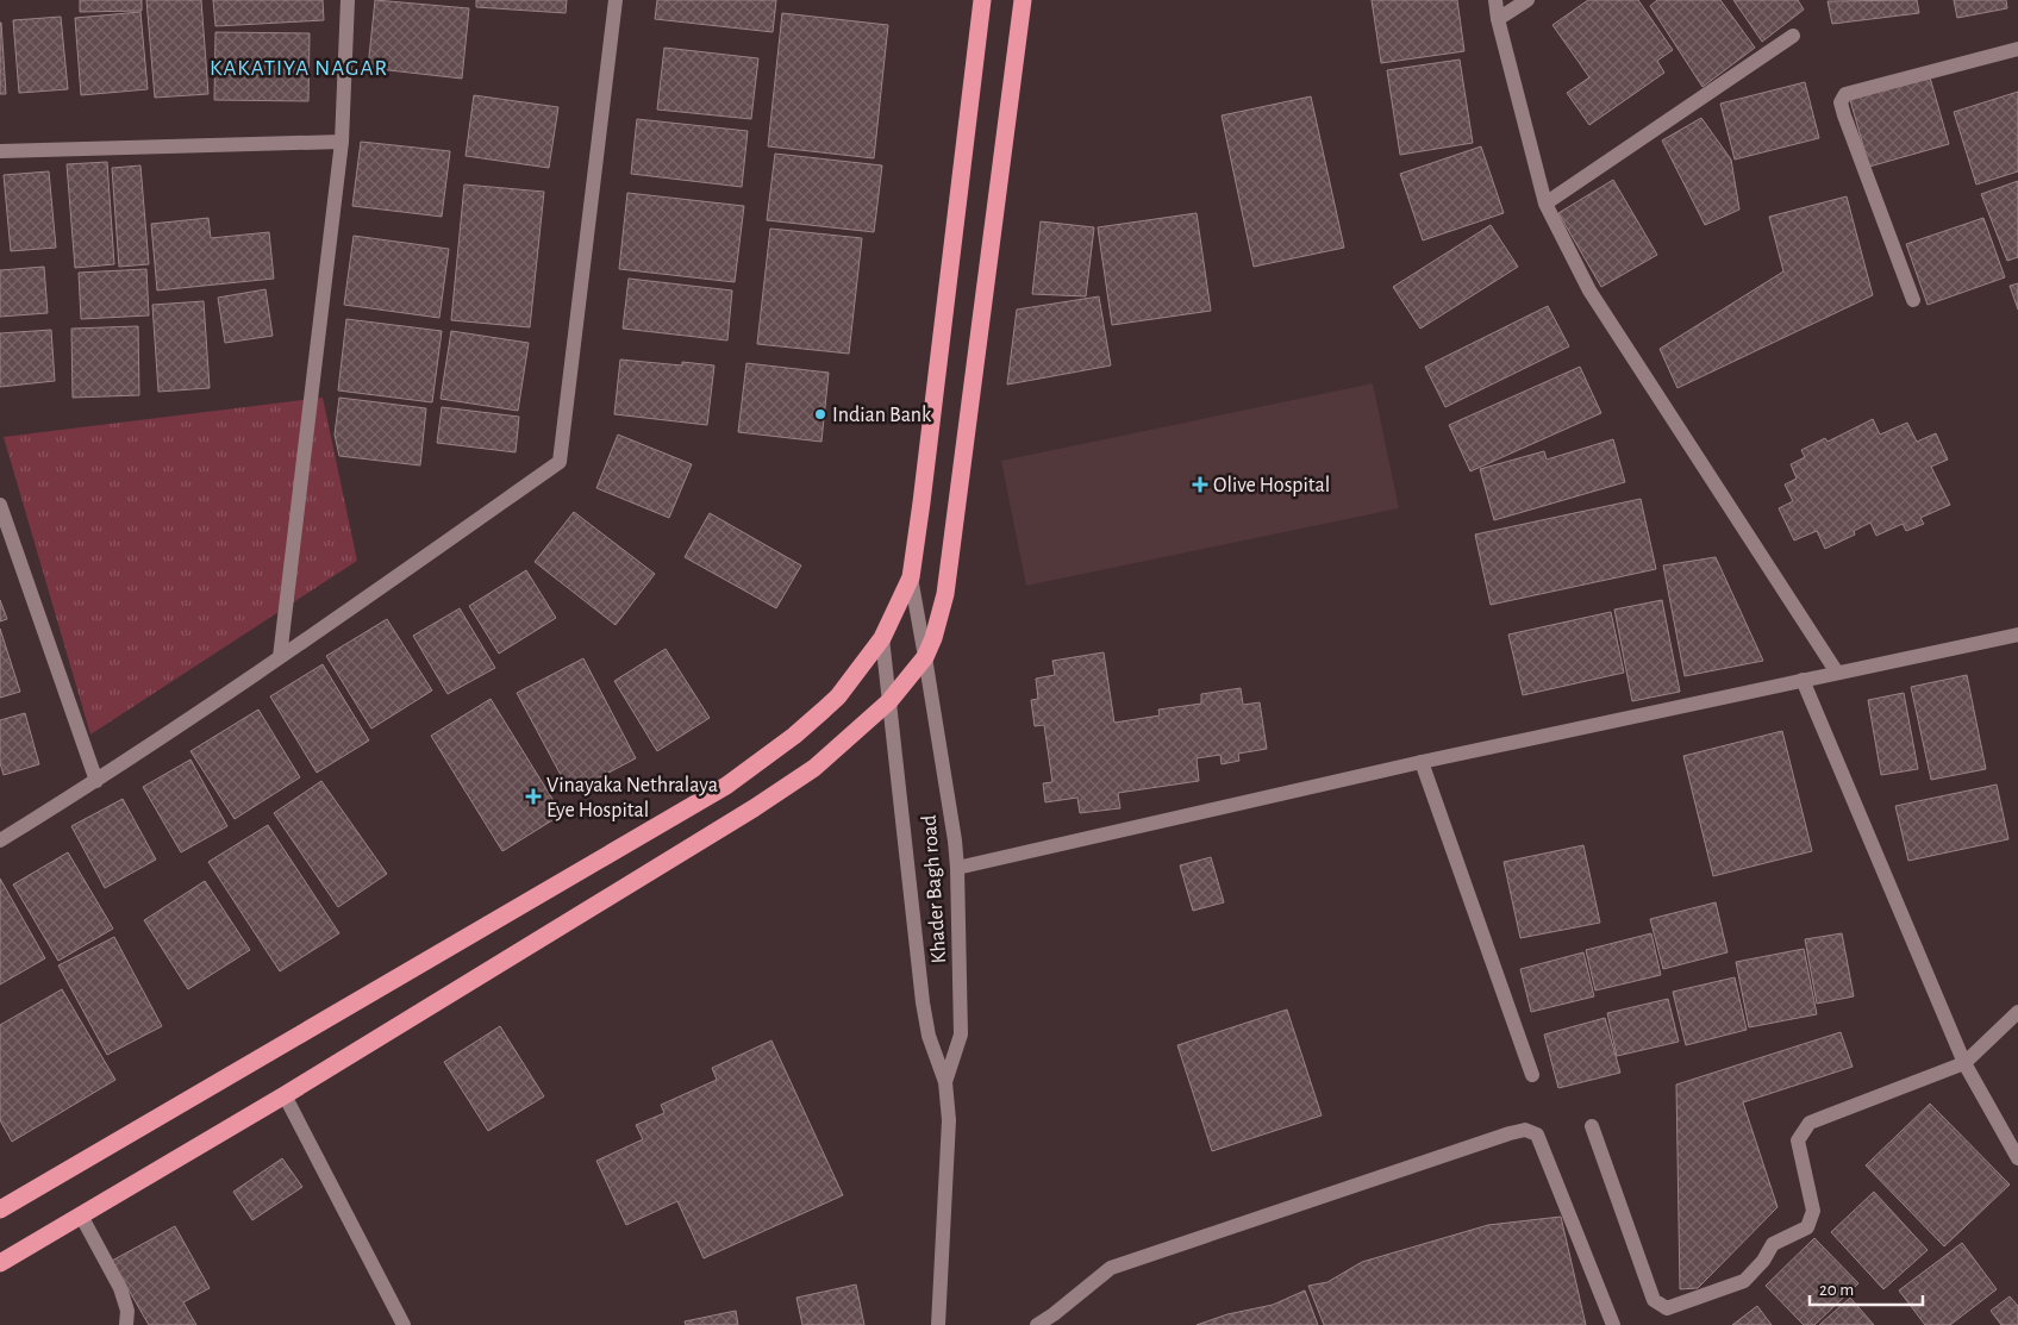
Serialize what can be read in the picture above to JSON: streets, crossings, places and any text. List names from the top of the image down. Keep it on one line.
{"streets":{"street":["Khader Bagh road"]},"districts":["KAKATIYA NAGAR"],"places":{"other":["Indian Bank"],"health":["Olive Hospital","Vinayaka Nethralaya Eye Hospital"]},"scale_bar":"20 m"}
